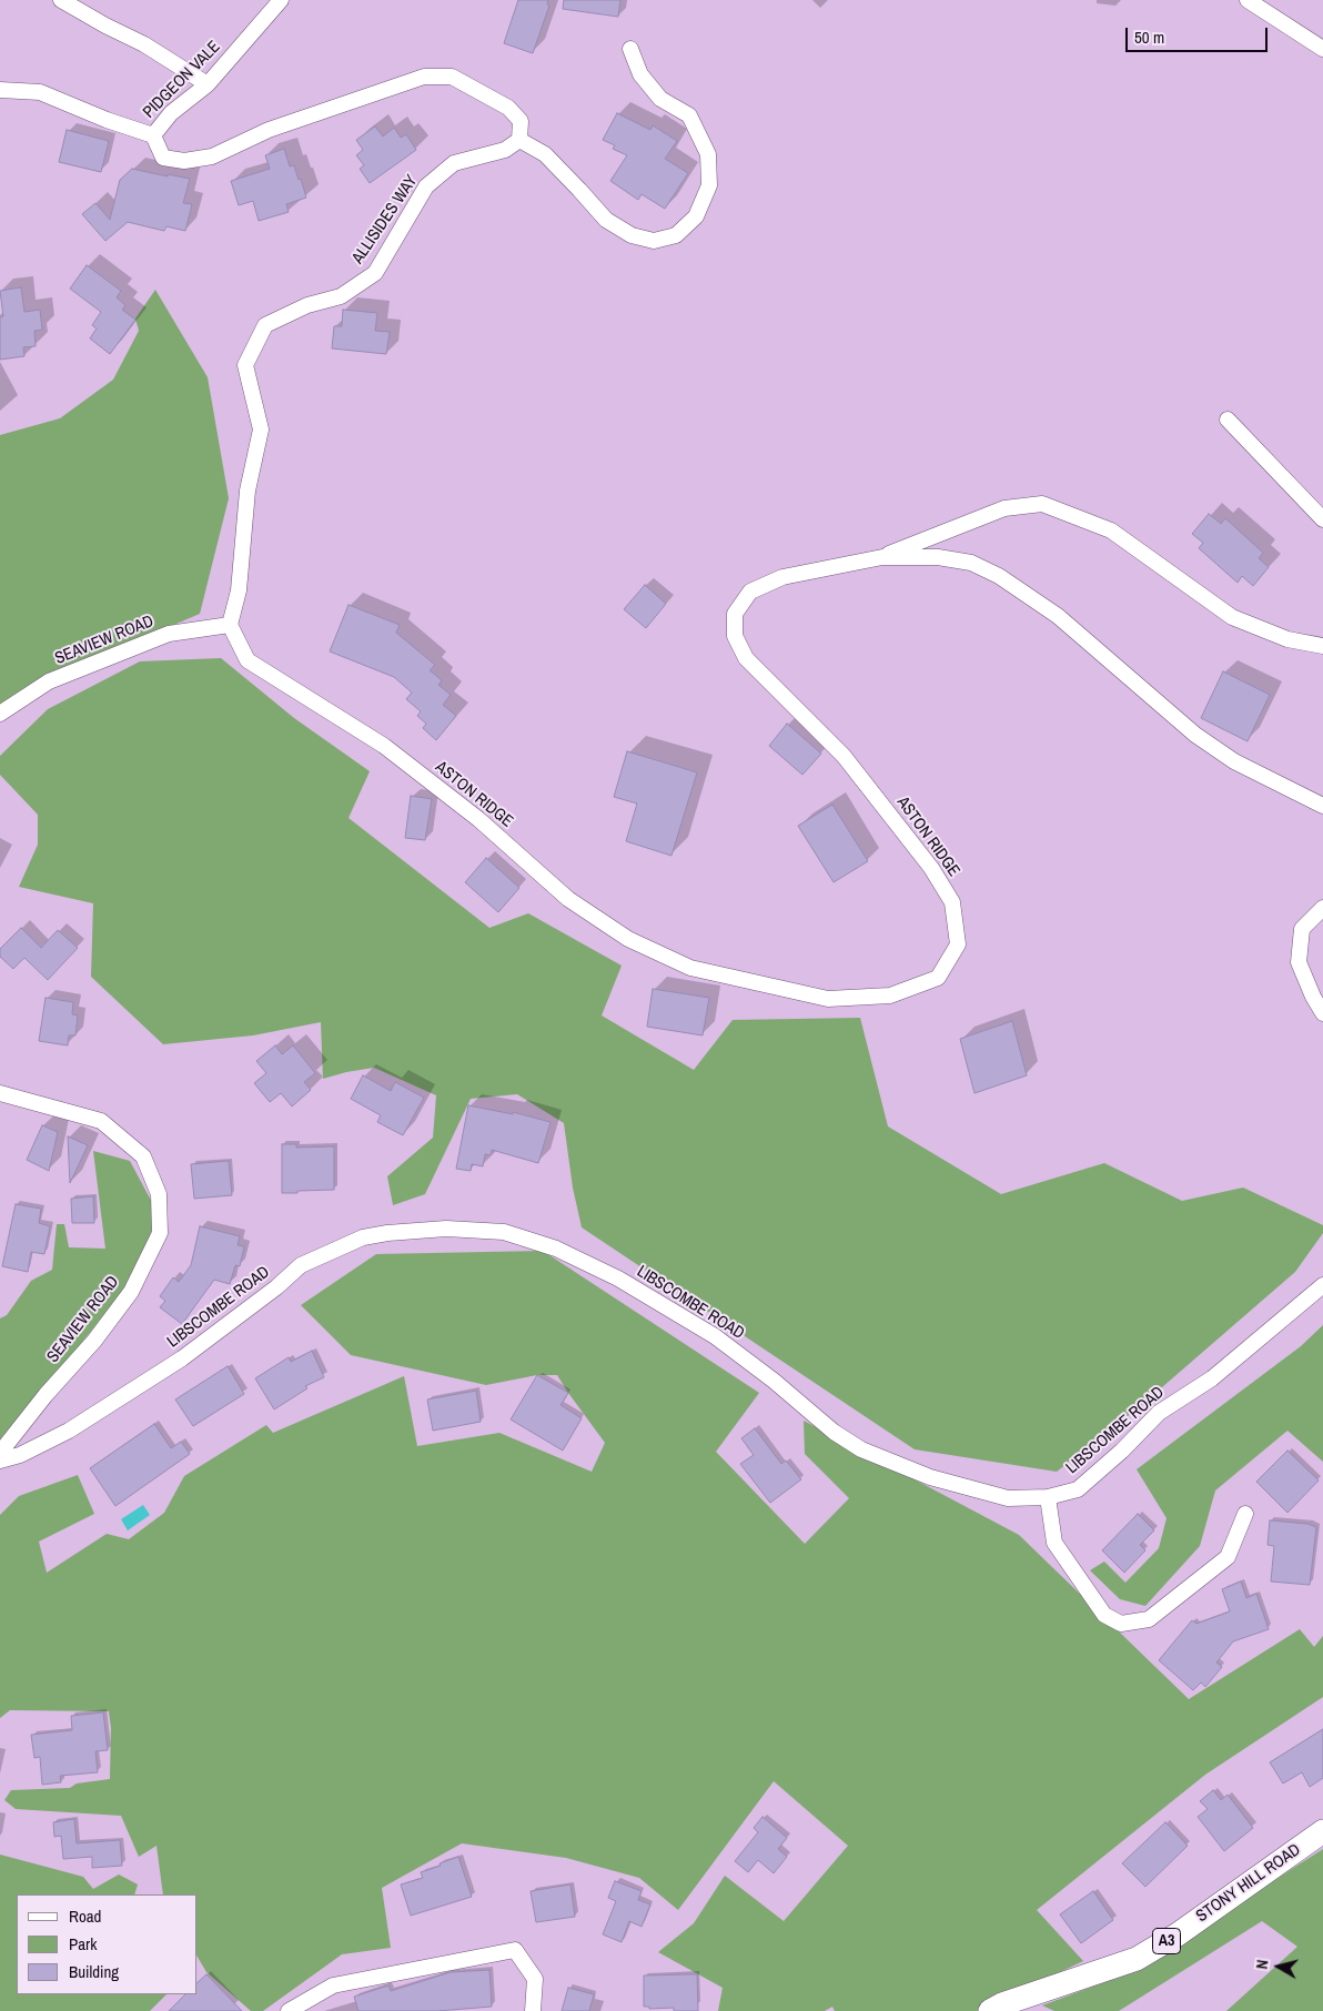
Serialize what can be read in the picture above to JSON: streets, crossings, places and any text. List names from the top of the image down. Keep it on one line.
{"streets":{"main road":["STONY HILL ROAD","A3"],"street":["PIDGEON VALE","ALLISIDES WAY","SEAVIEW ROAD","ASTON RIDGE","LIBSCOMBE ROAD"]},"crossings":[["ALLISIDES WAY","SEAVIEW ROAD"],["ALLISIDES WAY","ASTON RIDGE"],["SEAVIEW ROAD","ASTON RIDGE"]],"legend":["Road","Park","Building"],"scale_bar":"50 m","north":"left"}
